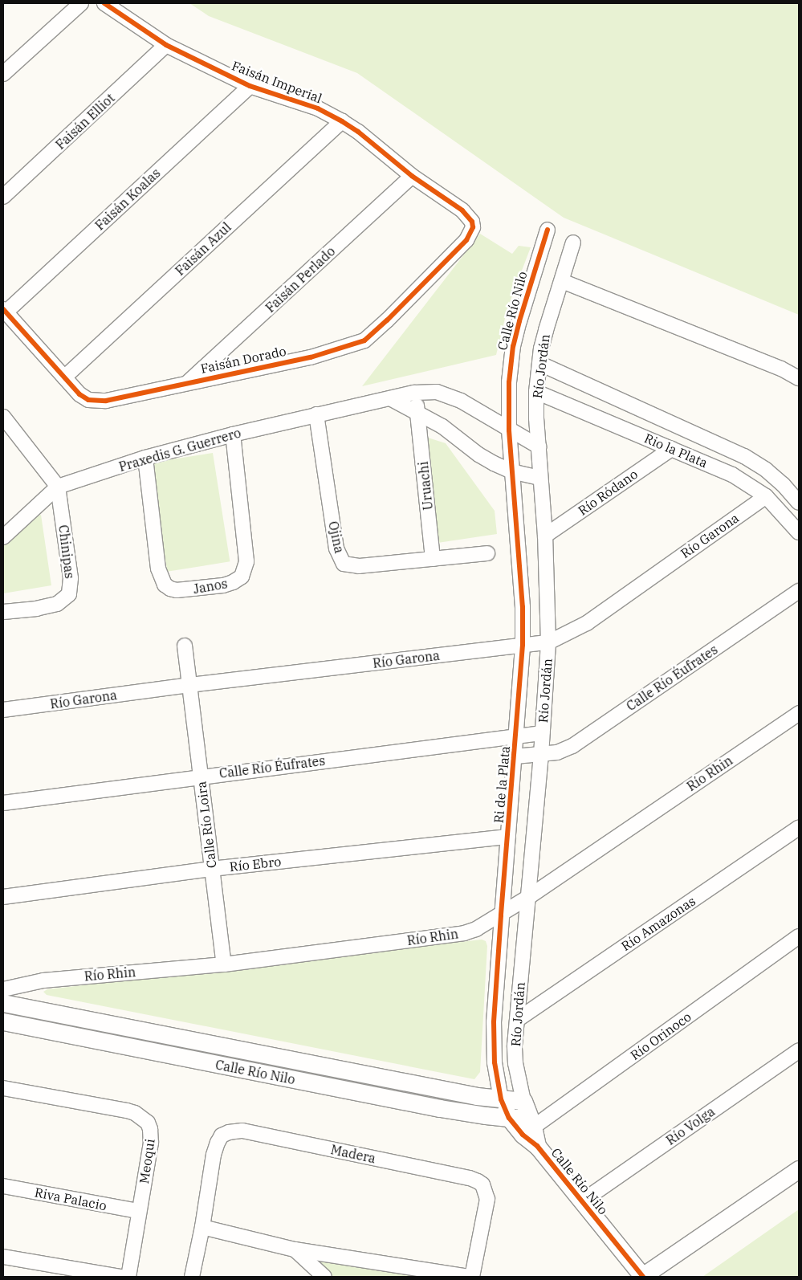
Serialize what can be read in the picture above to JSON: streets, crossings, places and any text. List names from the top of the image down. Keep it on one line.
{"streets":{"street":["Faisán Imperial","Faisán Elliot","Faisán Koalas","Faisán Azul","Faisán Perlado","Calle Río Nilo","Faisán Dorado","Río Jordán","Praxedis G. Guerrero","Rio la Plata","Uruachi","Río Ródano","Río Garona","Ojina","Chinipas","Janos","Calle Río Éufrates","Río Rhin","Ri de la Plata","Calle Río Loira","Río Ebro","Río Amazonas","Río Orinoco","Río Volga","Madera","Meoqui","Riva Palacio"]},"crossings":[["Faisán Imperial","Faisán Elliot"],["Faisán Imperial","Faisán Koalas"],["Faisán Imperial","Faisán Azul"],["Faisán Imperial","Faisán Perlado"],["Faisán Imperial","Faisán Dorado"],["Faisán Koalas","Faisán Dorado"],["Faisán Azul","Faisán Dorado"],["Faisán Perlado","Faisán Dorado"],["Calle Río Nilo","Río Jordán"],["Calle Río Nilo","Praxedis G. Guerrero"],["Calle Río Nilo","Ri de la Plata"],["Calle Río Nilo","Río Orinoco"],["Calle Río Nilo","Río Volga"],["Río Jordán","Praxedis G. Guerrero"],["Río Jordán","Rio la Plata"],["Río Jordán","Río Ródano"],["Río Jordán","Río Garona"],["Río Jordán","Calle Río Éufrates"],["Río Jordán","Río Rhin"],["Río Jordán","Río Amazonas"],["Río Jordán","Río Orinoco"],["Praxedis G. Guerrero","Uruachi"],["Praxedis G. Guerrero","Ojina"],["Praxedis G. Guerrero","Chinipas"],["Praxedis G. Guerrero","Janos"],["Rio la Plata","Río Ródano"],["Rio la Plata","Río Garona"],["Uruachi","Ojina"],["Río Garona","Ri de la Plata"],["Río Garona","Calle Río Loira"],["Calle Río Éufrates","Ri de la Plata"],["Calle Río Éufrates","Calle Río Loira"],["Río Rhin","Ri de la Plata"],["Río Rhin","Calle Río Loira"],["Ri de la Plata","Río Ebro"],["Calle Río Loira","Río Ebro"],["Meoqui","Riva Palacio"]]}
